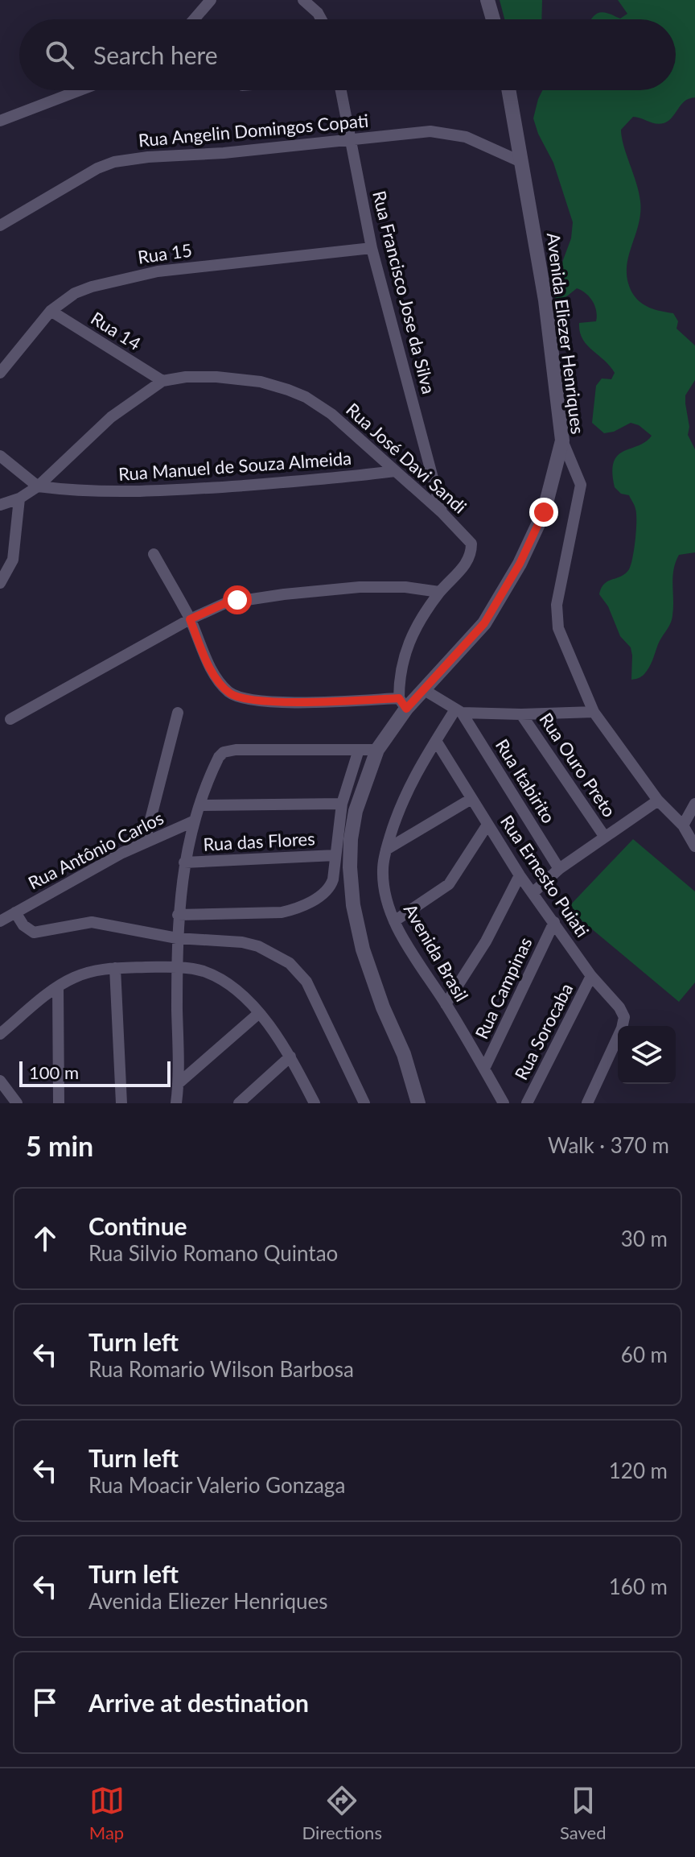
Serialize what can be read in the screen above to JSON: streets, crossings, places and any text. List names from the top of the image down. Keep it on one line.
{"streets":{"street":["Rua Angelin Domingos Copati","Rua 15","Rua Francisco Jose da Silva","Rua 14","Avenida Eliezer Henriques","Rua José Davi Sandi","Rua Manuel de Souza Almeida","Rua Ouro Preto","Rua Itabirito","Rua das Flores","Rua Antônio Carlos","Rua Ernesto Puiati","Avenida Brasil","Rua Campinas","Rua Sorocaba"]},"crossings":[["Rua Angelin Domingos Copati","Rua Francisco Jose da Silva"],["Rua Angelin Domingos Copati","Avenida Eliezer Henriques"],["Rua 15","Rua Francisco Jose da Silva"],["Rua 15","Rua 14"],["Rua Francisco Jose da Silva","Rua José Davi Sandi"],["Rua 14","Rua José Davi Sandi"],["Rua José Davi Sandi","Rua Manuel de Souza Almeida"],["Rua Itabirito","Avenida Brasil"],["Rua Ernesto Puiati","Avenida Brasil"],["Rua Ernesto Puiati","Rua Campinas"],["Rua Ernesto Puiati","Rua Sorocaba"],["Avenida Brasil","Rua Campinas"]],"scale_bar":"100 m","page":{"search":"Search here","scale":"100 m","heading":["5 min","Walk · 370 m"],"list":[["Continue","Rua Silvio Romano Quintao","30 m"],["Turn left","Rua Romario Wilson Barbosa","60 m"],["Turn left","Rua Moacir Valerio Gonzaga","120 m"],["Turn left","Avenida Eliezer Henriques","160 m"],"Arrive at destination"],"nav":["Map","Directions","Saved"]}}
